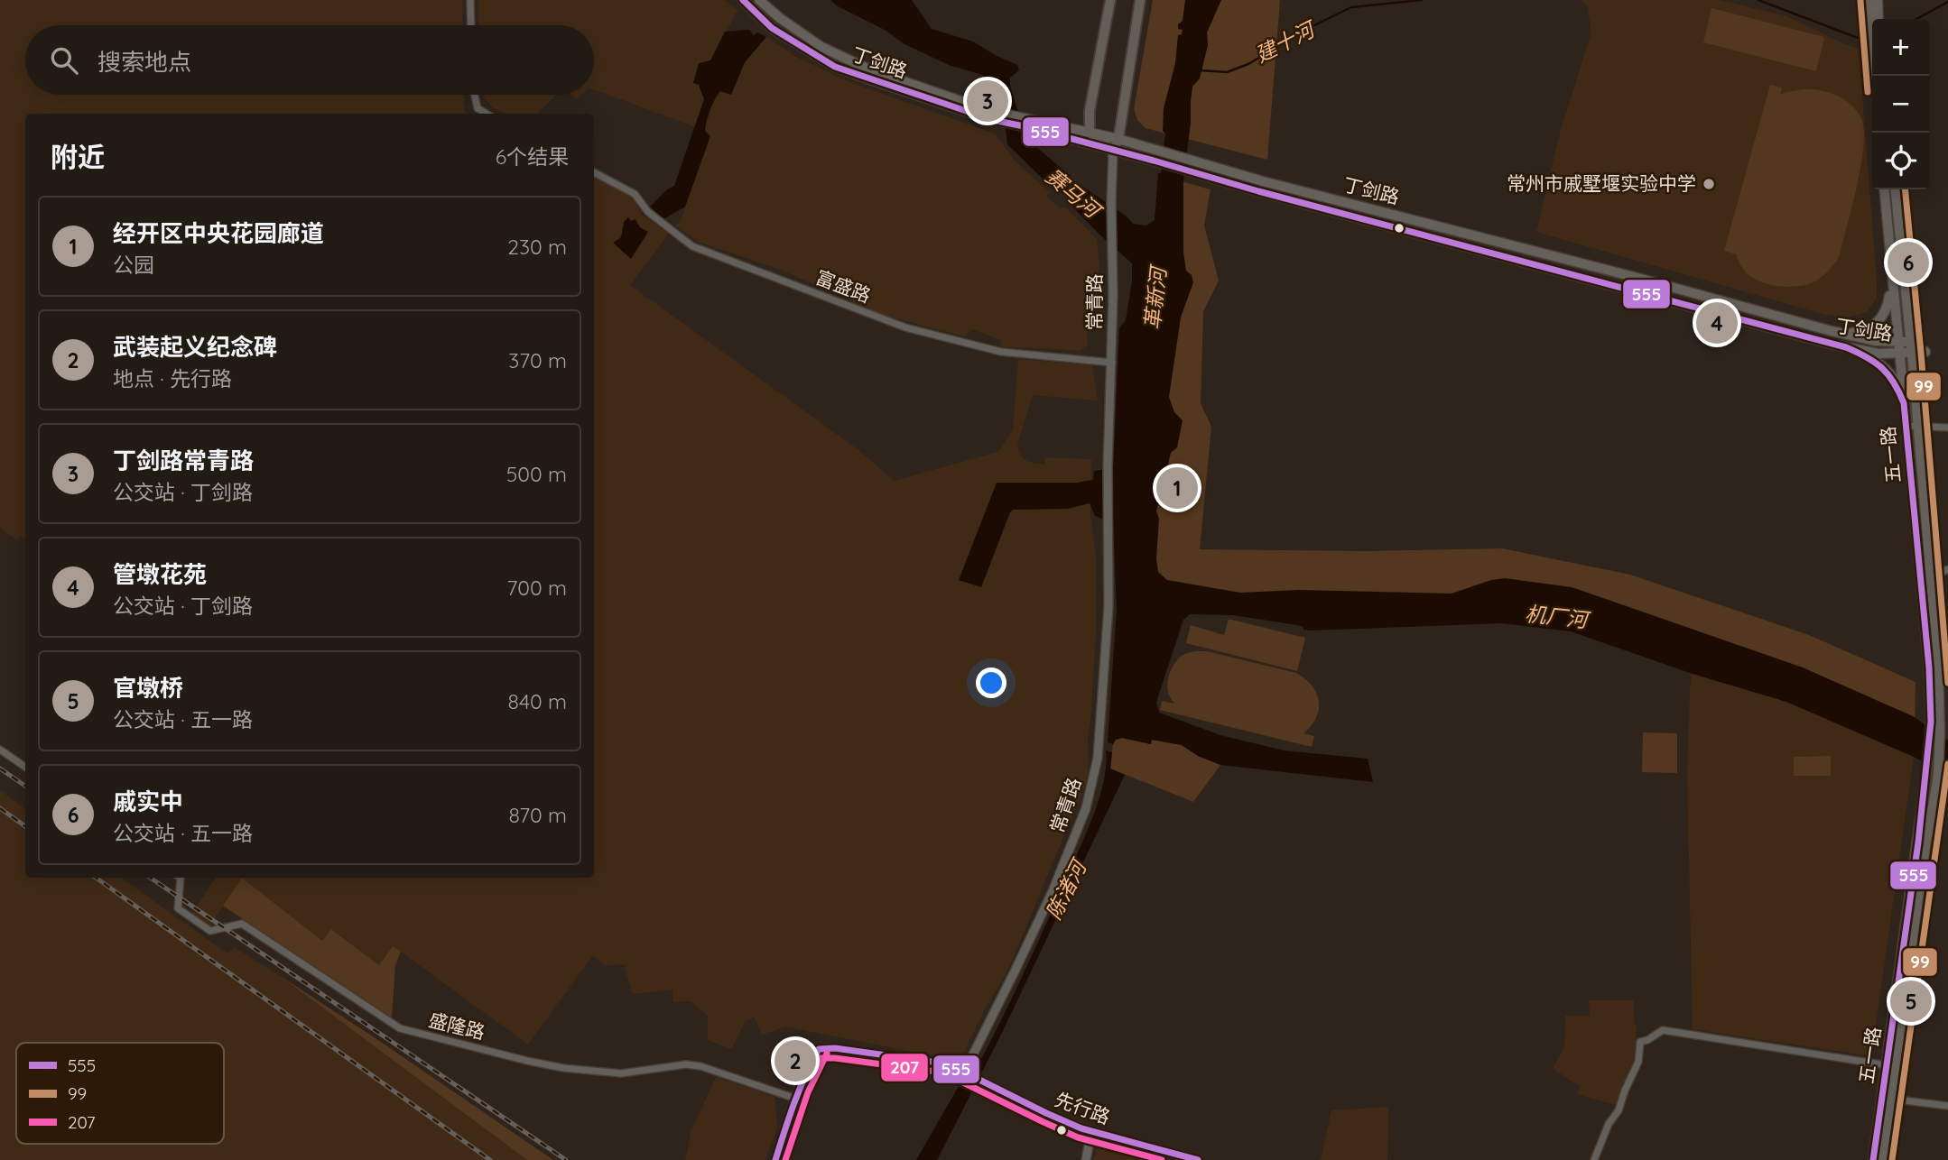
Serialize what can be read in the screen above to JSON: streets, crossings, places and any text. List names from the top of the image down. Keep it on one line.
{"streets":{"main road":["丁剑路","五一路"],"street":["富盛路","常青路","盛隆路","先行路"]},"crossings":[["丁剑路","常青路"],["丁剑路","五一路"],["富盛路","常青路"],["常青路","先行路"],["盛隆路","先行路"]],"water":["建十河","赛马河","革新河","机厂河","陈渚河"],"places":["常州市戚墅堰实验中学"],"lines":["transit line 555","transit line 99","transit line 207"],"legend":["555","99","207"],"page":{"map_buttons":["+","−"],"search":"搜索地点","pins":["3","6","4","1","5","2"],"heading":["附近","6个结果"],"list":[{"mark":"1","name":"经开区中央花园廊道","note":"公园","value":"230 m"},{"mark":"2","name":"武装起义纪念碑","note":"地点 · 先行路","value":"370 m"},{"mark":"3","name":"丁剑路常青路","note":"公交站 · 丁剑路","value":"500 m"},{"mark":"4","name":"管墩花苑","note":"公交站 · 丁剑路","value":"700 m"},{"mark":"5","name":"官墩桥","note":"公交站 · 五一路","value":"840 m"},{"mark":"6","name":"戚实中","note":"公交站 · 五一路","value":"870 m"}]}}
